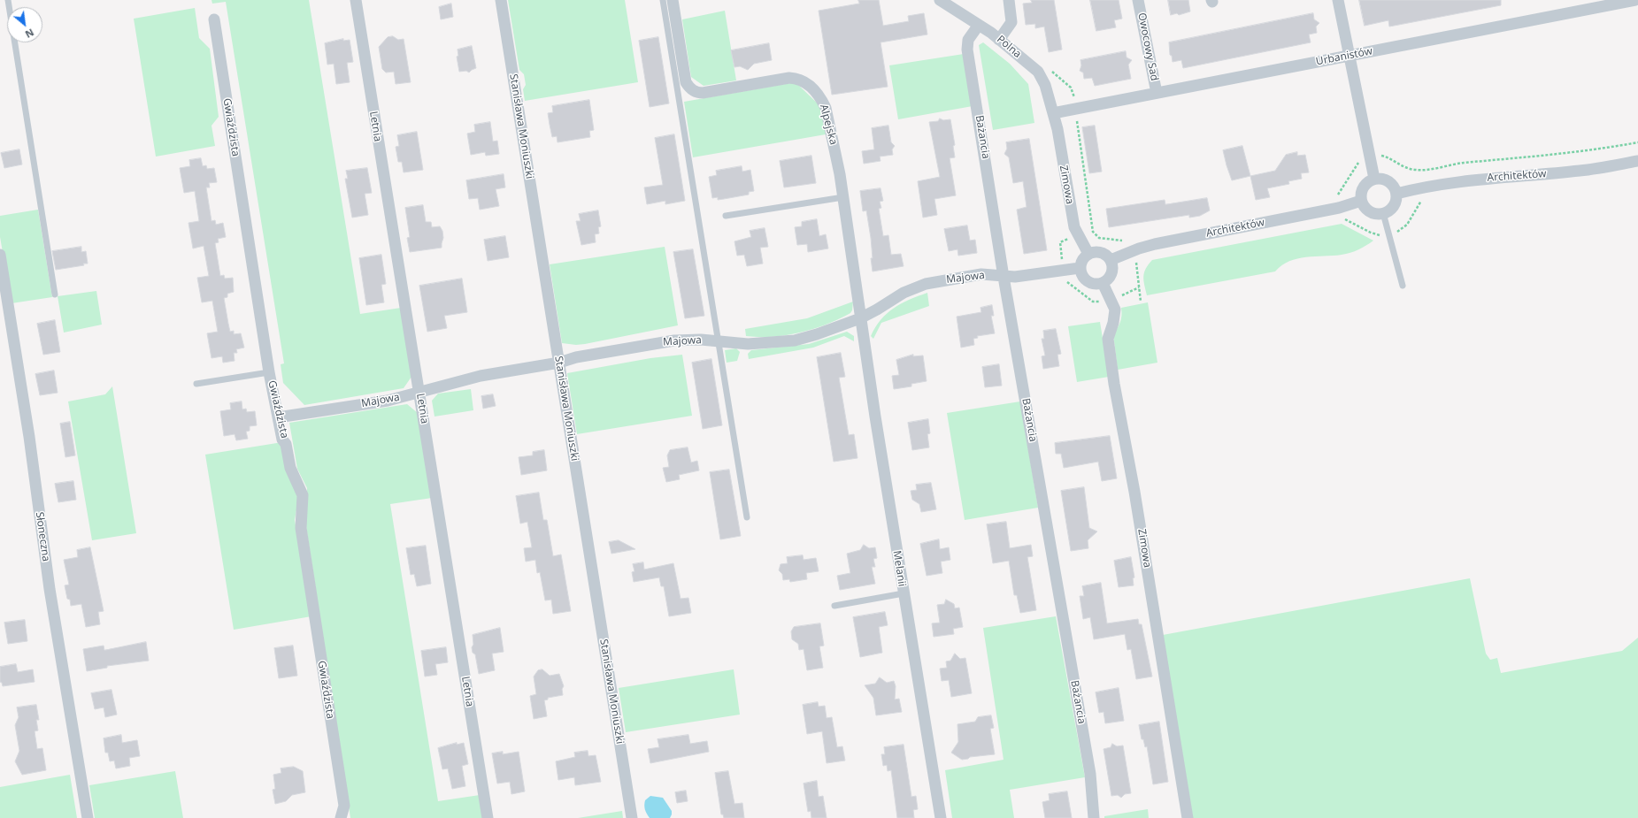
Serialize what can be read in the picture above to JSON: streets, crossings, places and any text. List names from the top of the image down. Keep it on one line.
{"streets":{"street":["Polna","Owocowy Sad","Urbanistów","Alpejska","Letnia","Stanisława Moniuszki","Gwiaździsta","Bażancia","Architektów","Zimowa","Majowa","Słoneczna","Melanii"]},"crossings":[["Polna","Urbanistów"],["Polna","Bażancia"],["Polna","Zimowa"],["Owocowy Sad","Urbanistów"],["Urbanistów","Zimowa"],["Alpejska","Majowa"],["Alpejska","Melanii"],["Letnia","Majowa"],["Stanisława Moniuszki","Majowa"],["Gwiaździsta","Majowa"],["Bażancia","Majowa"],["Architektów","Zimowa"],["Architektów","Majowa"],["Zimowa","Majowa"],["Majowa","Melanii"]],"north":"bottom right"}
